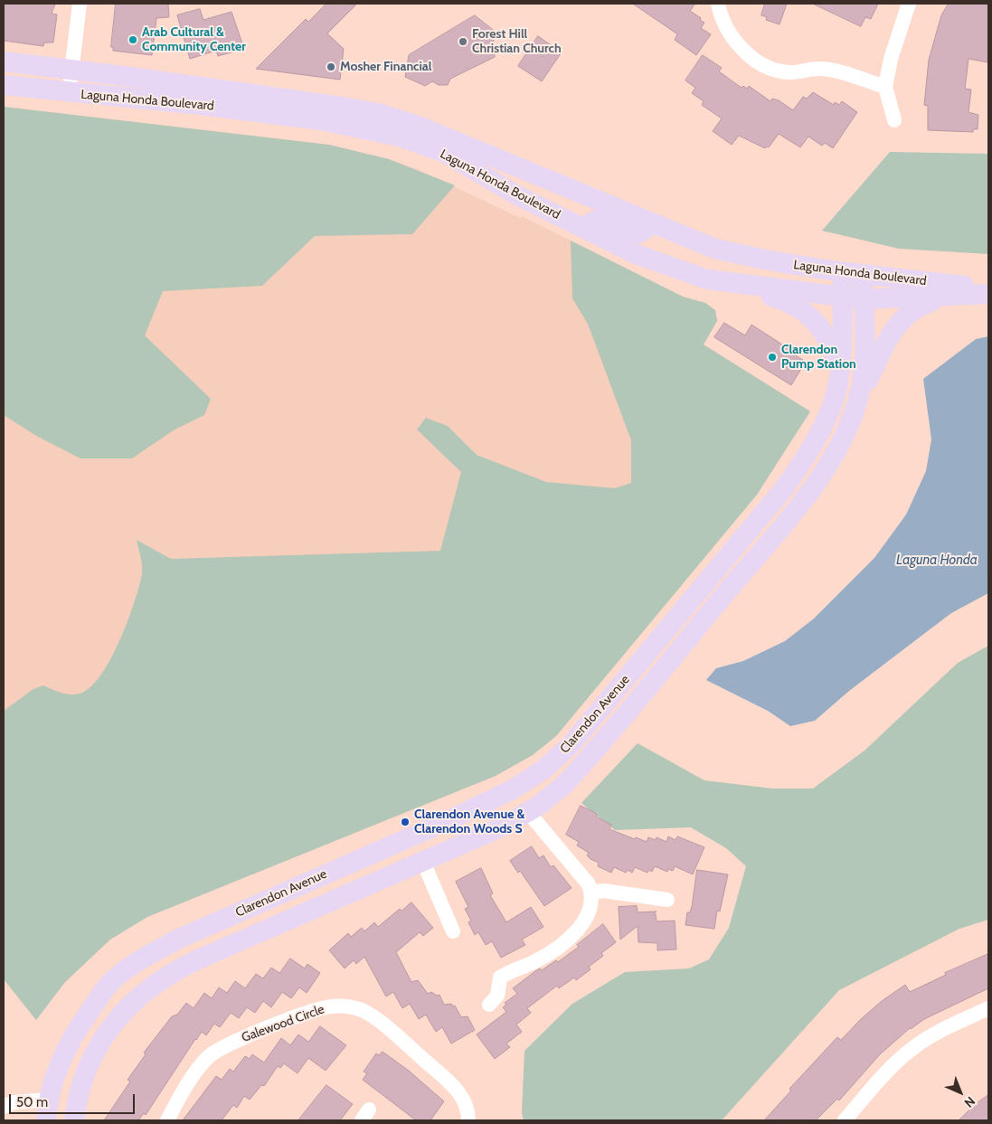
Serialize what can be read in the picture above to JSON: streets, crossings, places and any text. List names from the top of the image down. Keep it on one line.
{"streets":{"main road":["Laguna Honda Boulevard","Clarendon Avenue"],"street":["Galewood Circle"]},"crossings":[["Laguna Honda Boulevard","Clarendon Avenue"]],"water":["Laguna Honda"],"places":["Arab Cultural & Community Center","Forest Hill Christian Church","Mosher Financial","Clarendon Pump Station","Clarendon Avenue & Clarendon Woods S"],"scale_bar":"50 m","north":"bottom right"}
